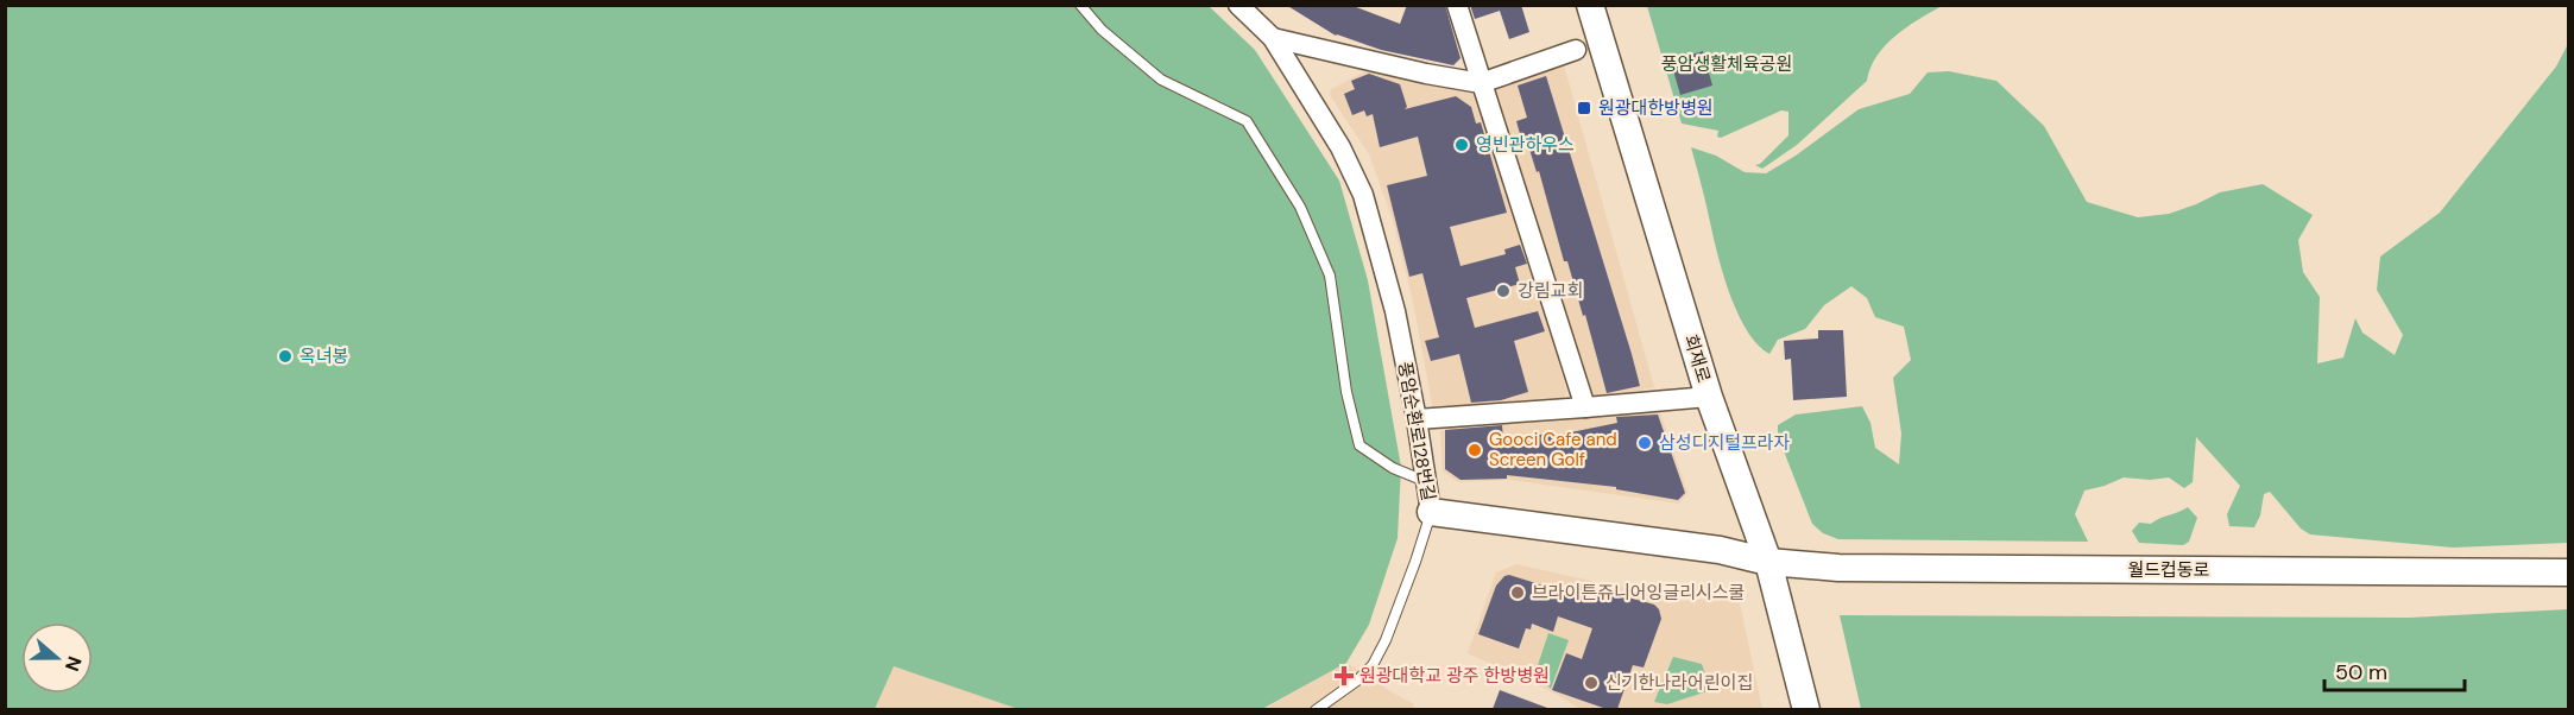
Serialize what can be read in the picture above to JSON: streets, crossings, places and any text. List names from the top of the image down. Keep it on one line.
{"streets":{"street":["회재로","풍암순환로128번길","월드컵동로"]},"crossings":[["회재로","풍암순환로128번길"],["회재로","월드컵동로"],["풍암순환로128번길","월드컵동로"]],"parks":["풍암생활체육공원"],"places":{"transit":["원광대한방병원"],"other":["영빈관하우스","강림교회","옥녀봉","삼성디지털프라자","Gooci Cafe and Screen Golf","브라이튼쥬니어잉글리시스쿨","신기한나라어린이집"],"health":["원광대학교 광주 한방병원"]},"scale_bar":"50 m","north":"right"}
